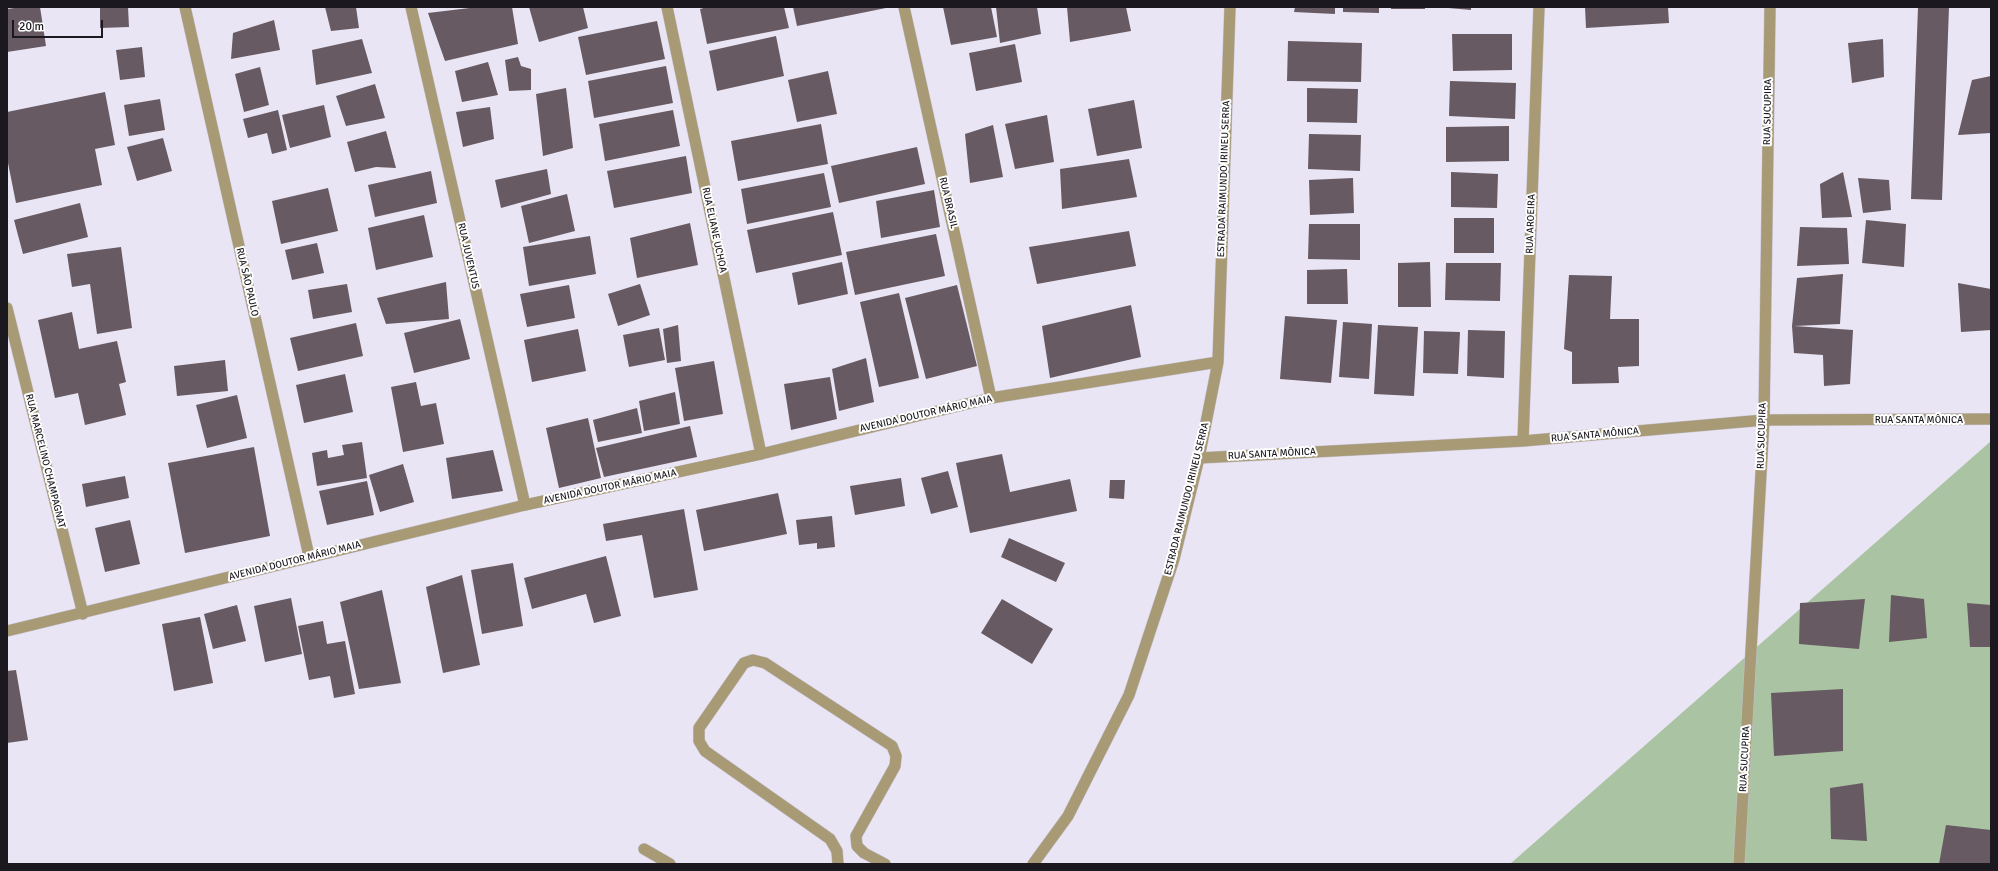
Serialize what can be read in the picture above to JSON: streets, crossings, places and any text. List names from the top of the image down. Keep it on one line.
{"streets":{"street":["RUA SUCUPIRA","ESTRADA RAIMUNDO IRINEU SERRA","RUA BRASIL","RUA AROEIRA","RUA ELIANE UCHOA","RUA JUVENTUS","RUA SÃO PAULO","AVENIDA DOUTOR MÁRIO MAIA","RUA SANTA MÔNICA","RUA MARCELINO CHAMPAGNAT"]},"crossings":[["RUA SUCUPIRA","RUA SANTA MÔNICA"],["ESTRADA RAIMUNDO IRINEU SERRA","AVENIDA DOUTOR MÁRIO MAIA"],["ESTRADA RAIMUNDO IRINEU SERRA","RUA SANTA MÔNICA"],["RUA BRASIL","AVENIDA DOUTOR MÁRIO MAIA"],["RUA AROEIRA","RUA SANTA MÔNICA"],["RUA ELIANE UCHOA","AVENIDA DOUTOR MÁRIO MAIA"],["RUA JUVENTUS","AVENIDA DOUTOR MÁRIO MAIA"],["RUA SÃO PAULO","AVENIDA DOUTOR MÁRIO MAIA"],["AVENIDA DOUTOR MÁRIO MAIA","RUA MARCELINO CHAMPAGNAT"]],"scale_bar":"20 m"}
